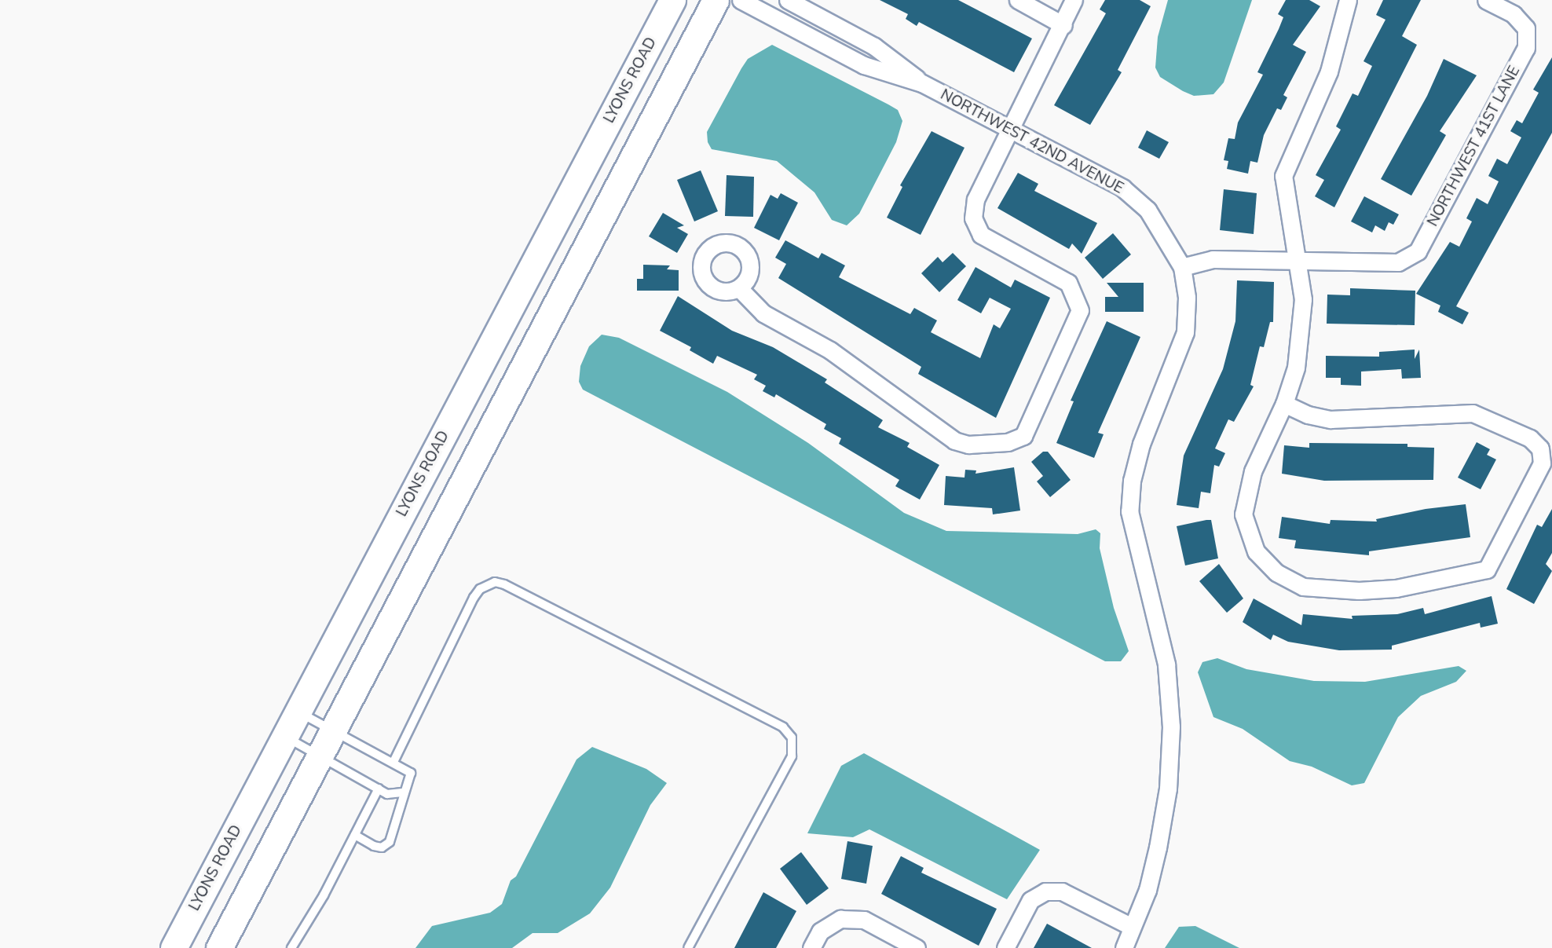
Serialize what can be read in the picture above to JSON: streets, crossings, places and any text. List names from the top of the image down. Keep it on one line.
{"streets":{"main road":["LYONS ROAD"],"street":["NORTHWEST 42ND AVENUE","NORTHWEST 41ST LANE"]}}
